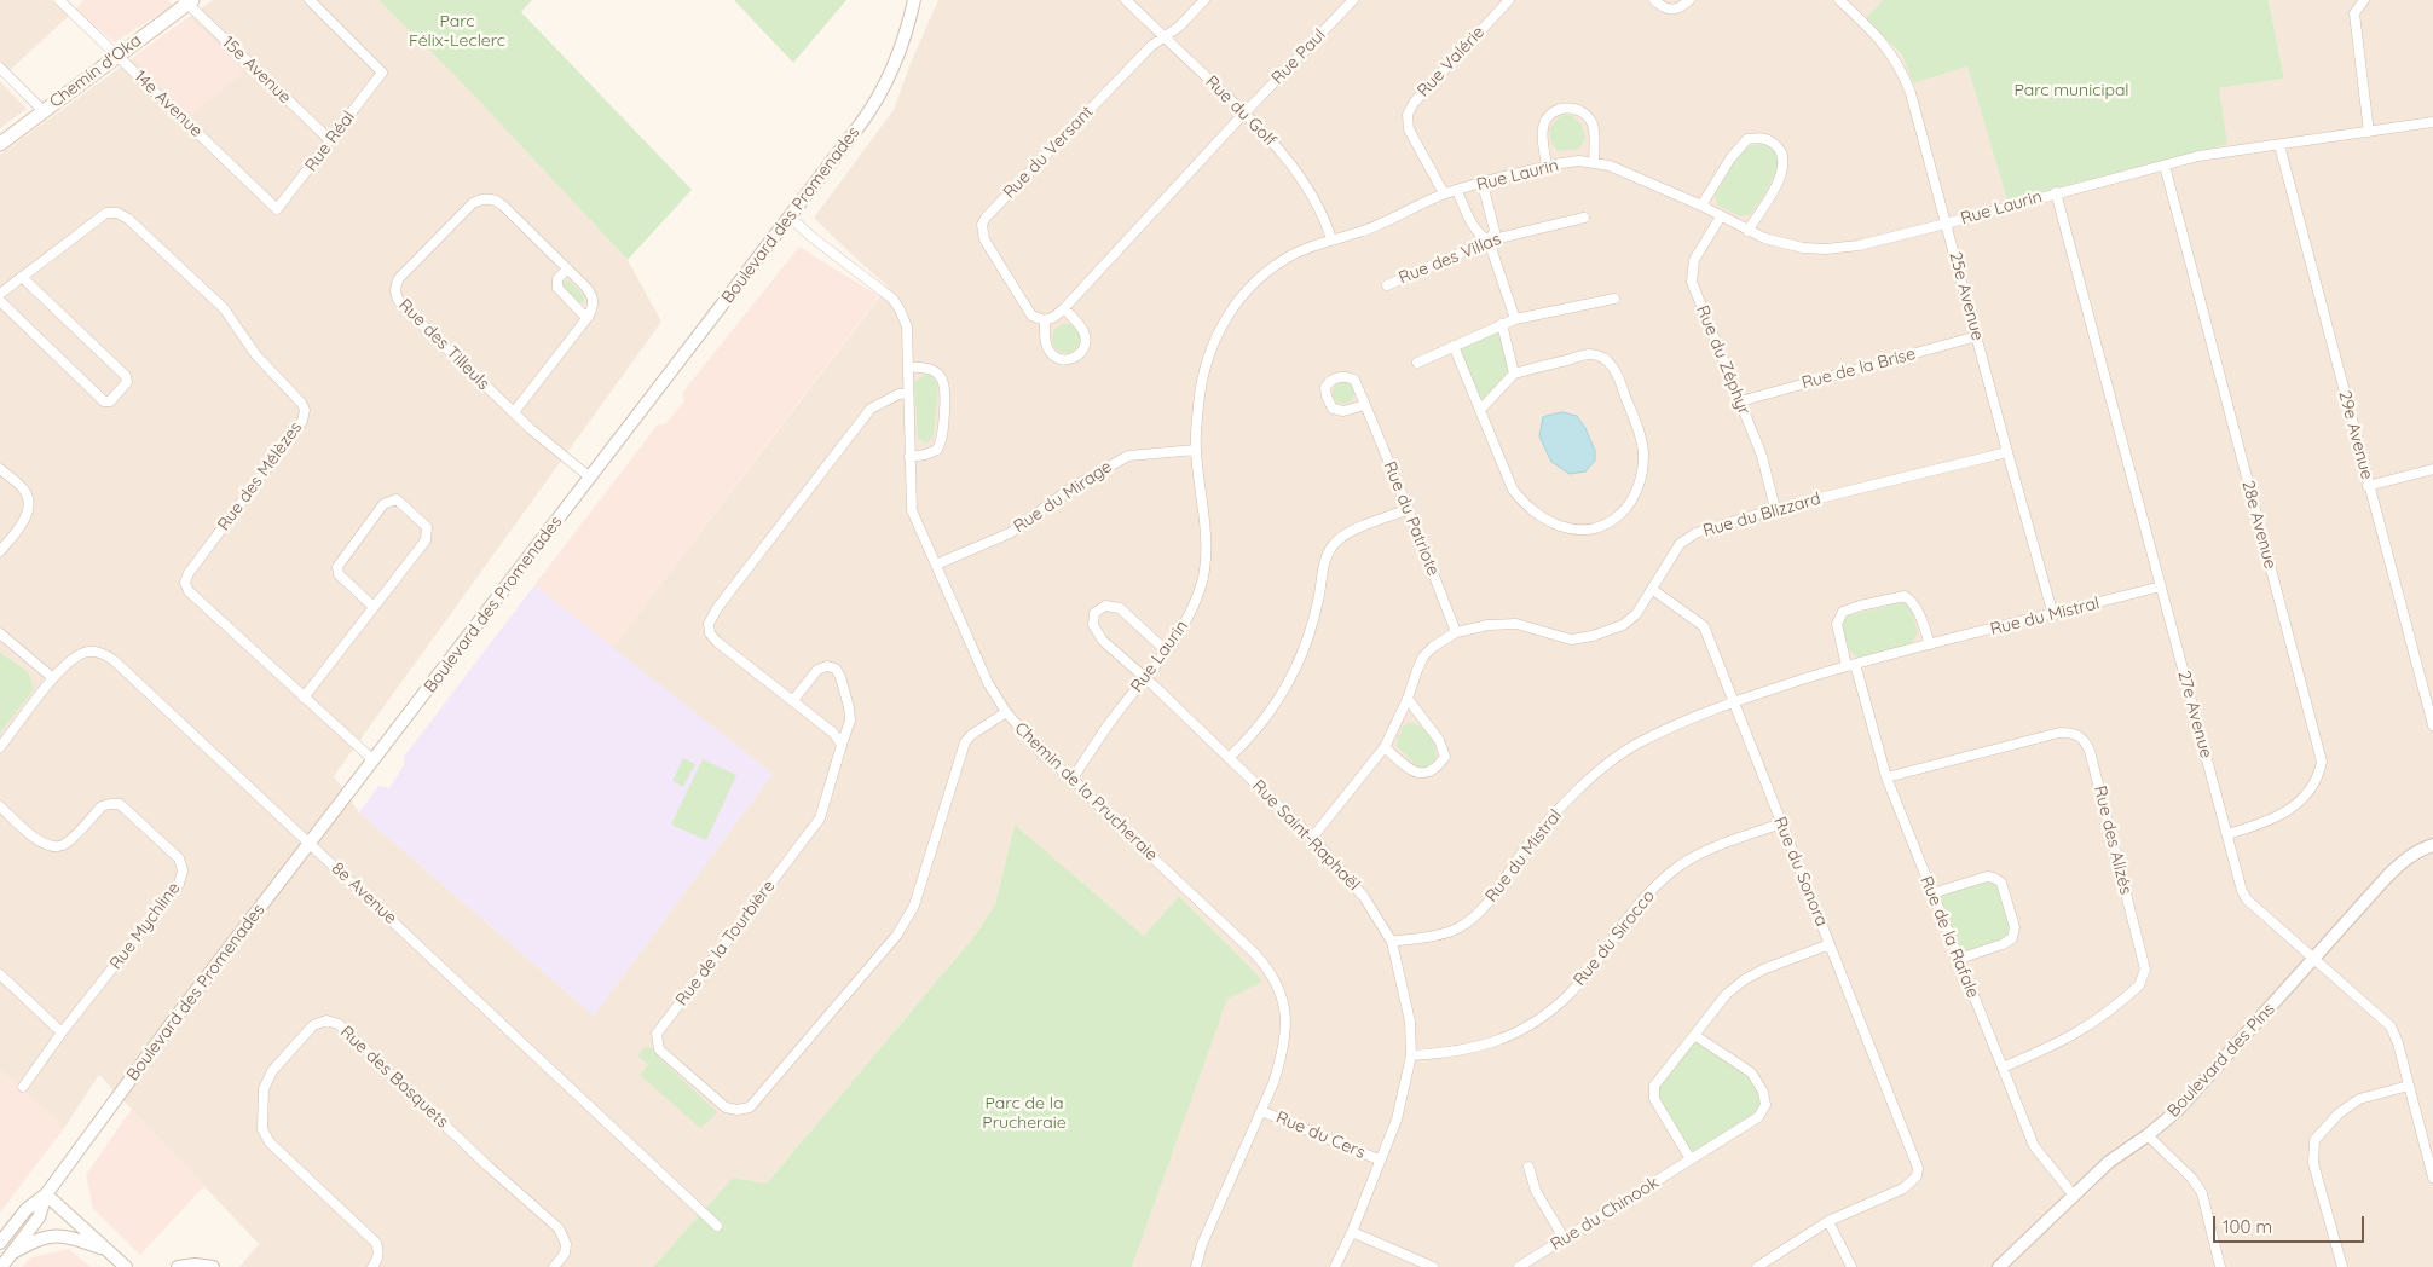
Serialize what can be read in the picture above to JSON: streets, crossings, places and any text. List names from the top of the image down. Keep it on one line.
{"streets":{"main road":["Chemin d'Oka"],"street":["Rue Paul","Rue Valérie","15e Avenue","14e Avenue","Rue du Golf","Rue Réal","Rue du Versant","Rue Laurin","Boulevard des Promenades","Rue des Villas","25e Avenue","Rue des Tilleuls","Rue du Zéphyr","Rue de la Brise","29e Avenue","Rue des Mélèzes","Rue du Mirage","Rue du Blizzard","Rue du Patriote","28e Avenue","Rue du Mistral","27e Avenue","Chemin de la Prucheraie","Rue Saint-Raphaël","Rue des Alizés","Rue du Sonora","8e Avenue","Rue Mychline","Rue de la Rafale","Rue du Sirocco","Rue de la Tourbière","Boulevard des Pins","Rue des Bosquets","Rue du Cers","Rue du Chinook"]},"crossings":[["Rue Paul","Rue du Golf"],["Rue Valérie","Rue Laurin"],["15e Avenue","Chemin d'Oka"],["15e Avenue","Rue Réal"],["Chemin d'Oka","14e Avenue"],["14e Avenue","Rue Réal"],["Rue du Golf","Rue du Versant"],["Rue du Golf","Rue Laurin"],["Rue Laurin","25e Avenue"],["Rue Laurin","Rue du Zéphyr"],["Rue Laurin","29e Avenue"],["Rue Laurin","Rue du Mirage"],["Rue Laurin","28e Avenue"],["Rue Laurin","27e Avenue"],["Rue Laurin","Chemin de la Prucheraie"],["Rue Laurin","Rue Saint-Raphaël"],["Boulevard des Promenades","Rue des Tilleuls"],["Boulevard des Promenades","Rue des Mélèzes"],["Boulevard des Promenades","Chemin de la Prucheraie"],["Boulevard des Promenades","8e Avenue"],["25e Avenue","Rue de la Brise"],["25e Avenue","Rue du Blizzard"],["25e Avenue","Rue du Mistral"],["Rue du Zéphyr","Rue de la Brise"],["Rue du Zéphyr","Rue du Blizzard"],["Rue du Mirage","Chemin de la Prucheraie"],["Rue du Blizzard","Rue du Patriote"],["Rue du Blizzard","Rue Saint-Raphaël"],["Rue du Blizzard","Rue du Sonora"],["28e Avenue","27e Avenue"],["Rue du Mistral","27e Avenue"],["Rue du Mistral","Rue Saint-Raphaël"],["Rue du Mistral","Rue du Sonora"],["Rue du Mistral","Rue de la Rafale"],["27e Avenue","Boulevard des Pins"],["Chemin de la Prucheraie","Rue de la Tourbière"],["Chemin de la Prucheraie","Rue du Cers"],["Rue Saint-Raphaël","Rue du Sirocco"],["Rue Saint-Raphaël","Rue du Cers"],["Rue des Alizés","Rue de la Rafale"],["Rue du Sonora","Rue du Sirocco"],["Rue de la Rafale","Boulevard des Pins"]],"parks":["Parc Félix-Leclerc","Parc municipal","Parc de la Prucheraie"],"scale_bar":"100 m"}
